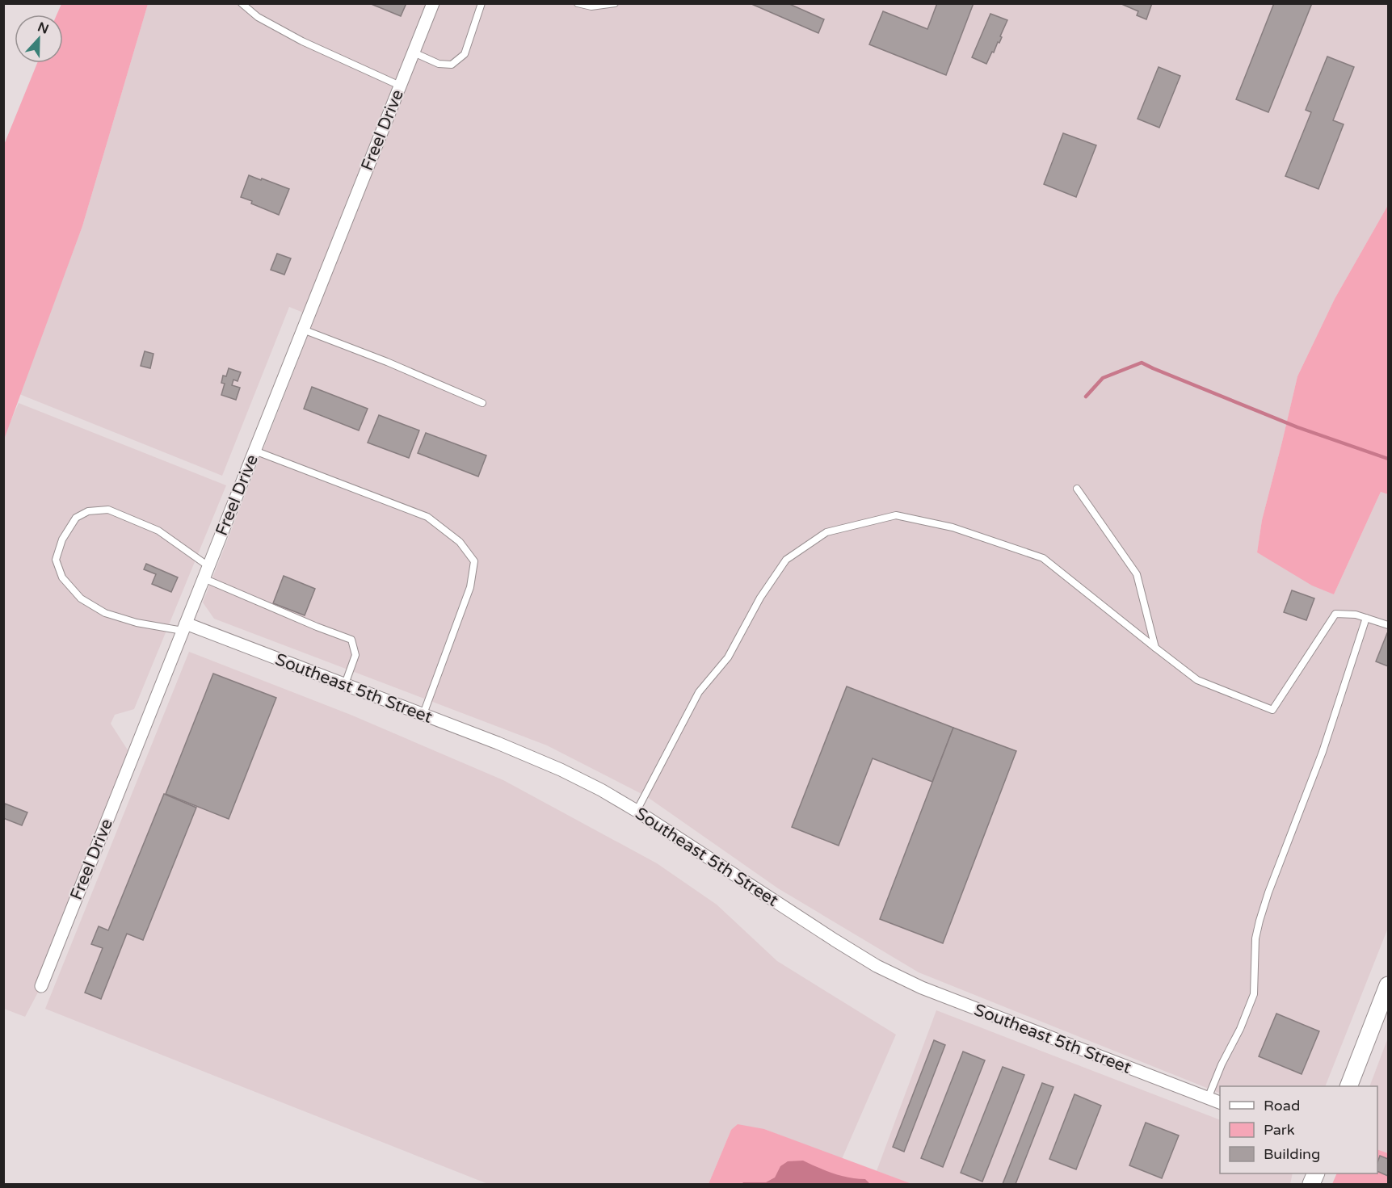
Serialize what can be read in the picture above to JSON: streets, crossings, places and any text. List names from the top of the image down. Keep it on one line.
{"streets":{"street":["Freel Drive","Southeast 5th Street"]},"crossings":[["Freel Drive","Southeast 5th Street"]],"legend":["Road","Park","Building"],"north":"top"}
